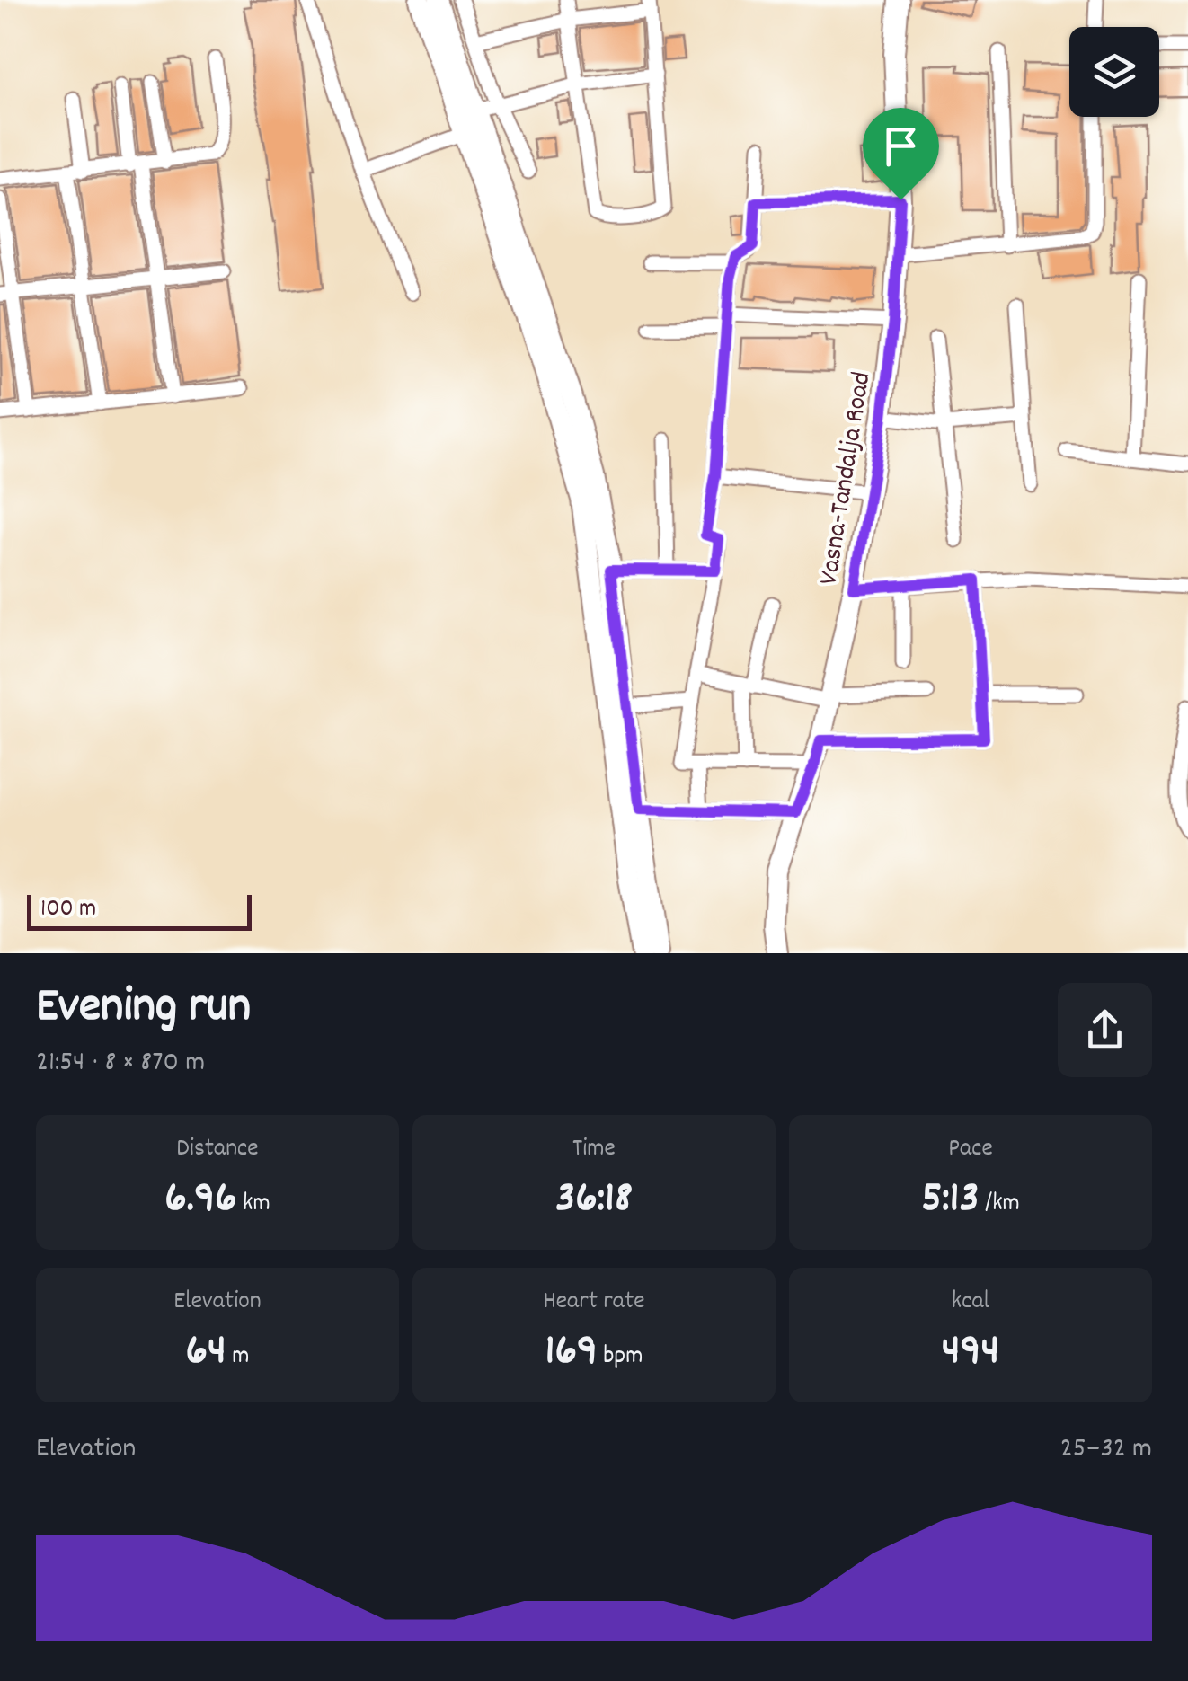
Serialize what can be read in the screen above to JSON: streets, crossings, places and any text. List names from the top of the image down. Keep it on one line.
{"streets":{"street":["Vasna-Tandalja Road"]},"scale_bar":"100 m","page":{"scale":"100 m","heading":["Evening run","21:54 · 8 × 870 m"],"stats":[["Distance","6.96 km"],["Time","36:18"],["Pace","5:13 /km"],["Elevation","64 m"],["Heart rate","169 bpm"],["kcal","494"]],"chart":["Elevation","25–32 m"]}}
